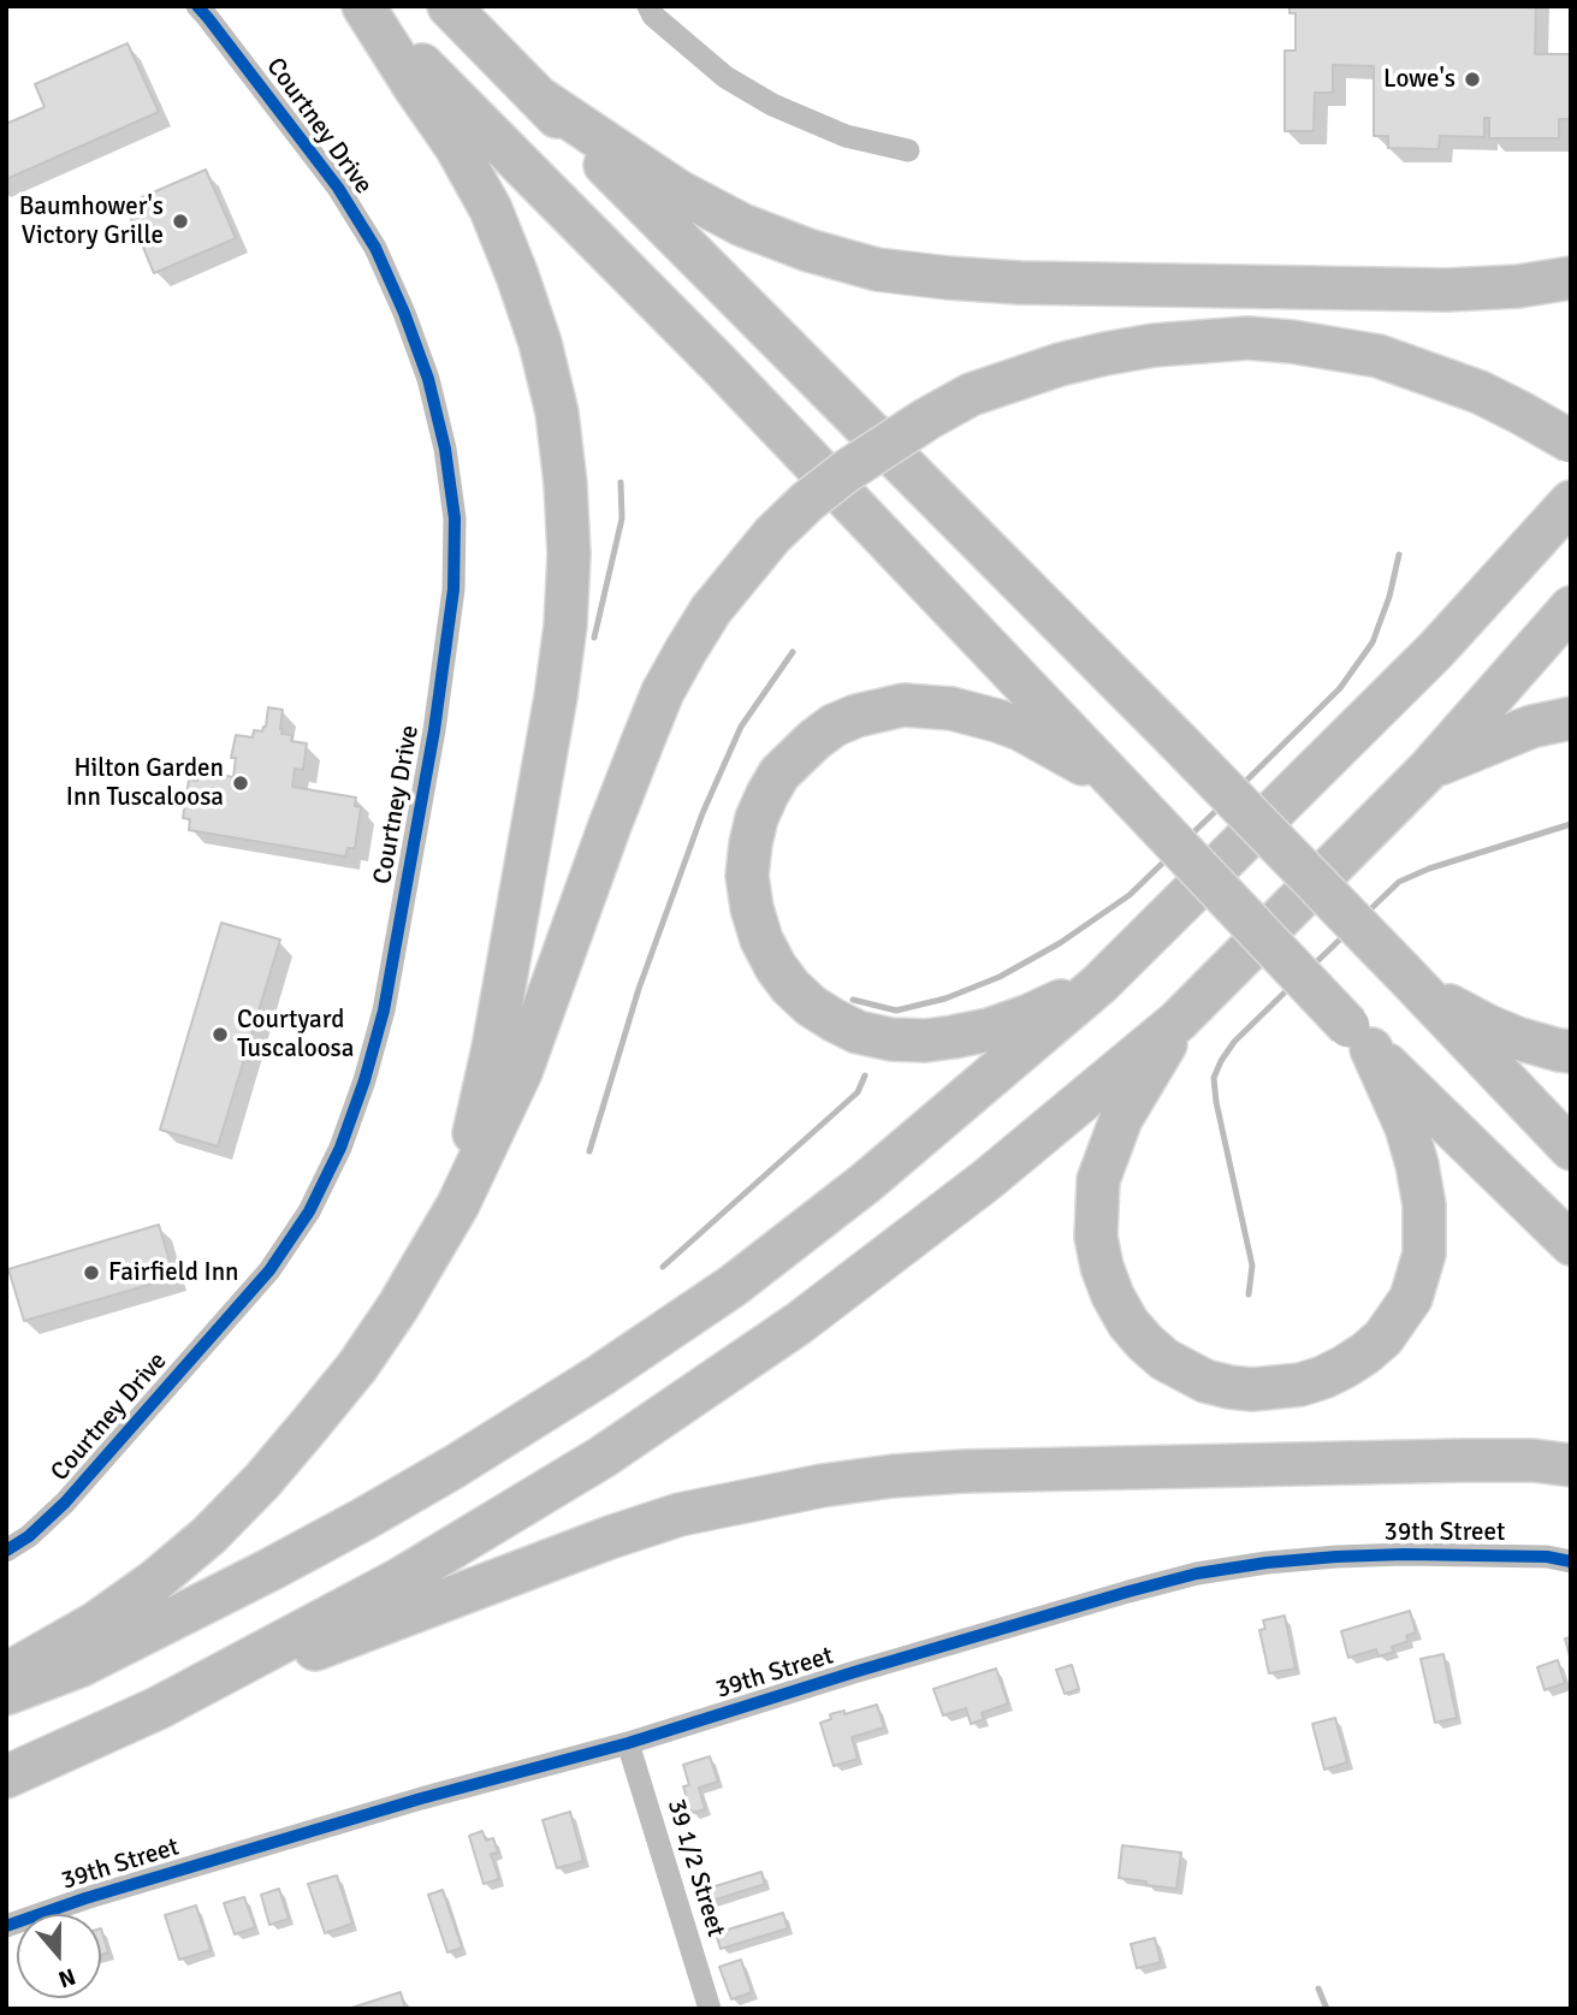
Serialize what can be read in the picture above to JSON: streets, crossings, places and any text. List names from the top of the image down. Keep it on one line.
{"streets":{"street":["Courtney Drive","39th Street","39 1/2 Street"]},"crossings":[["39th Street","39 1/2 Street"]],"places":["Lowe's","Baumhower's Victory Grille","Hilton Garden Inn Tuscaloosa","Courtyard Tuscaloosa","Fairfield Inn"],"north":"bottom"}
